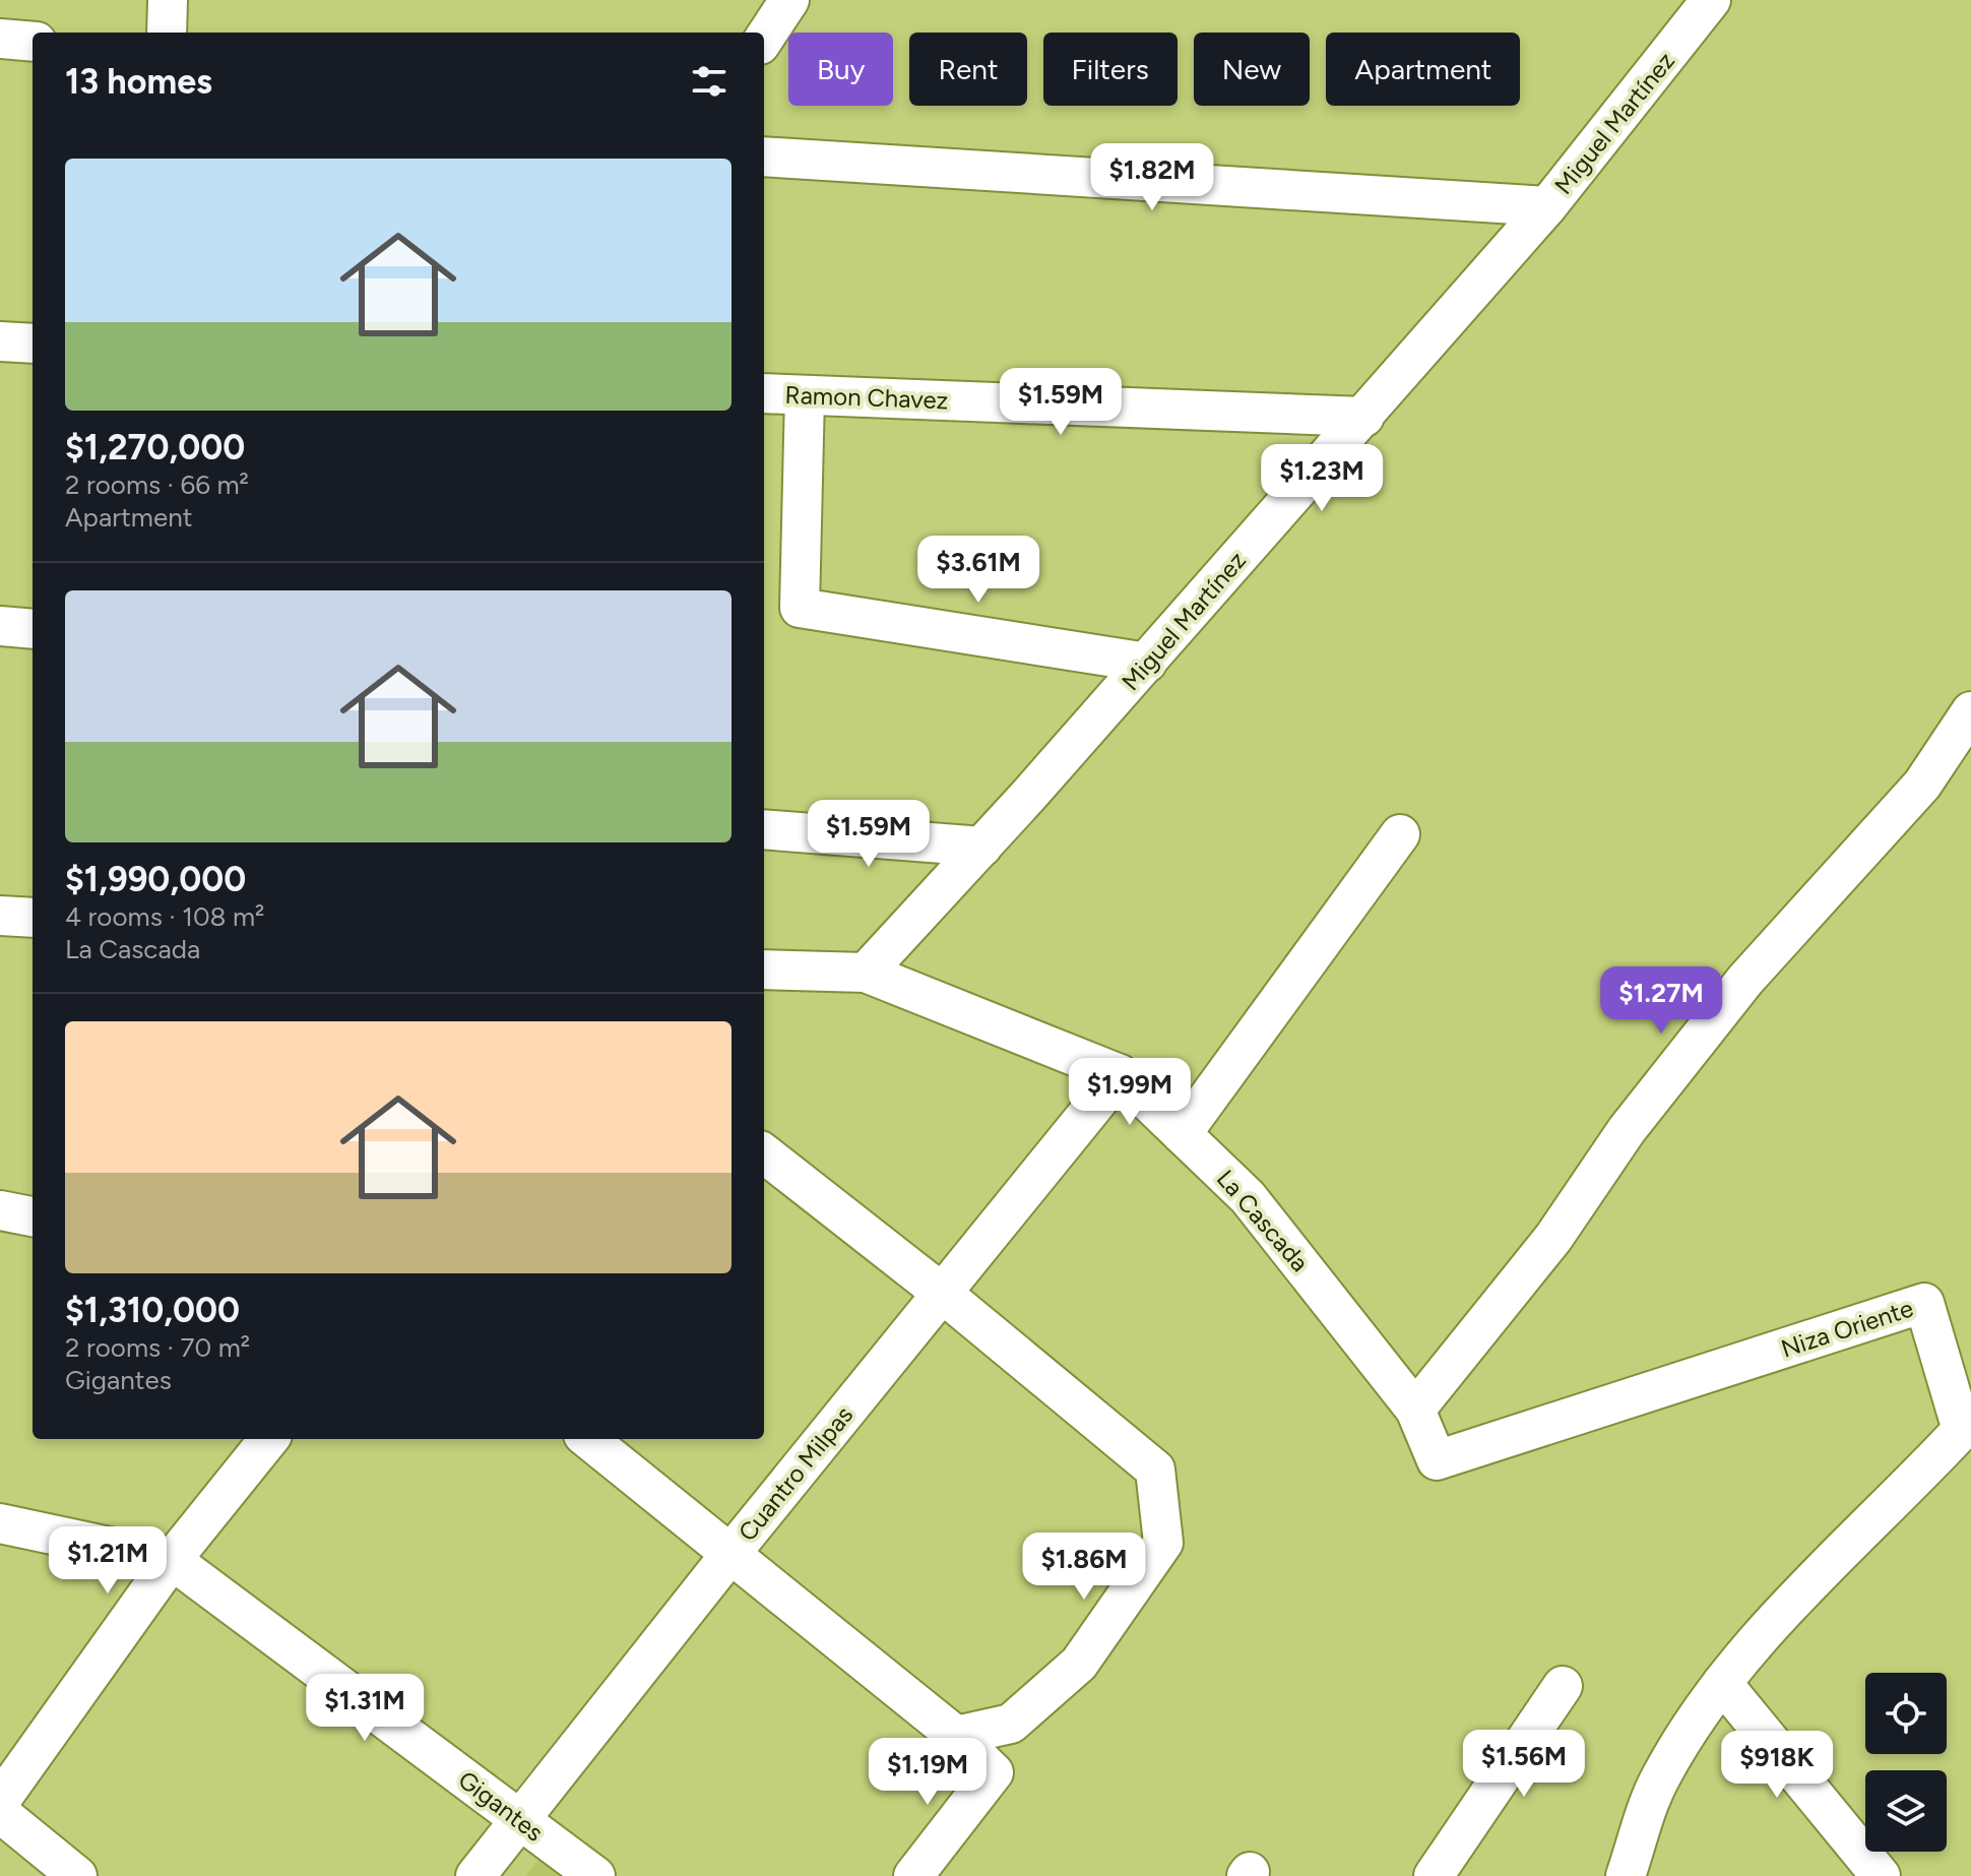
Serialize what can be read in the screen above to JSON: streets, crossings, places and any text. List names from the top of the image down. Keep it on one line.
{"streets":{"street":["Miguel Martínez","Ramon Chavez","La Cascada","Niza Oriente","Cuantro Milpas","Gigantes"]},"crossings":[["Miguel Martínez","Ramon Chavez"],["Miguel Martínez","La Cascada"],["La Cascada","Niza Oriente"],["La Cascada","Cuantro Milpas"],["Cuantro Milpas","Gigantes"]],"page":{"chip":["Buy","Rent","Filters","New","Apartment"],"heading":"13 homes","list":[{"name":"$1,270,000","note":"2 rooms · 66 m² · Apartment"},{"name":"$1,990,000","note":"4 rooms · 108 m² · La Cascada"},{"name":"$1,310,000","note":"2 rooms · 70 m² · Gigantes"}],"price":["$1.82M","$1.59M","$1.23M","$3.61M","$1.59M","$1.27M","$1.99M","$1.21M","$1.86M","$1.31M","$1.56M","$918K","$1.19M"]}}
